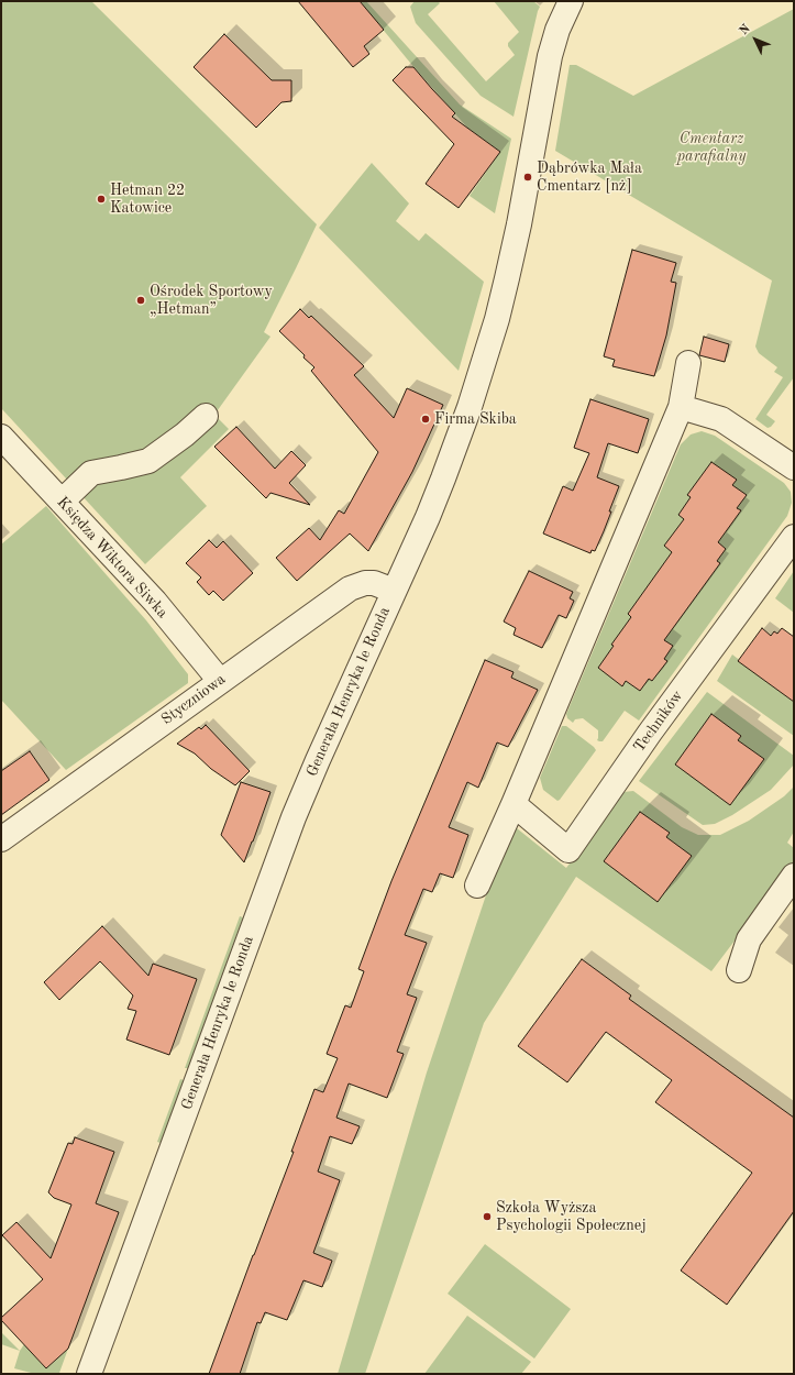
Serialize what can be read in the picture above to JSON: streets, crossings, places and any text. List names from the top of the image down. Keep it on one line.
{"streets":{"street":["Księdza Wiktora Siwka","Generała Henryka le Ronda","Styczniowa","Techników"]},"crossings":[["Księdza Wiktora Siwka","Styczniowa"],["Generała Henryka le Ronda","Styczniowa"]],"parks":["Cmentarz parafialny"],"places":["Dąbrówka Mała Cmentarz [nż]","Hetman 22 Katowice","Ośrodek Sportowy „Hetman”","Firma Skiba","Szkoła Wyższa Psychologii Społecznej"],"north":"top left"}
